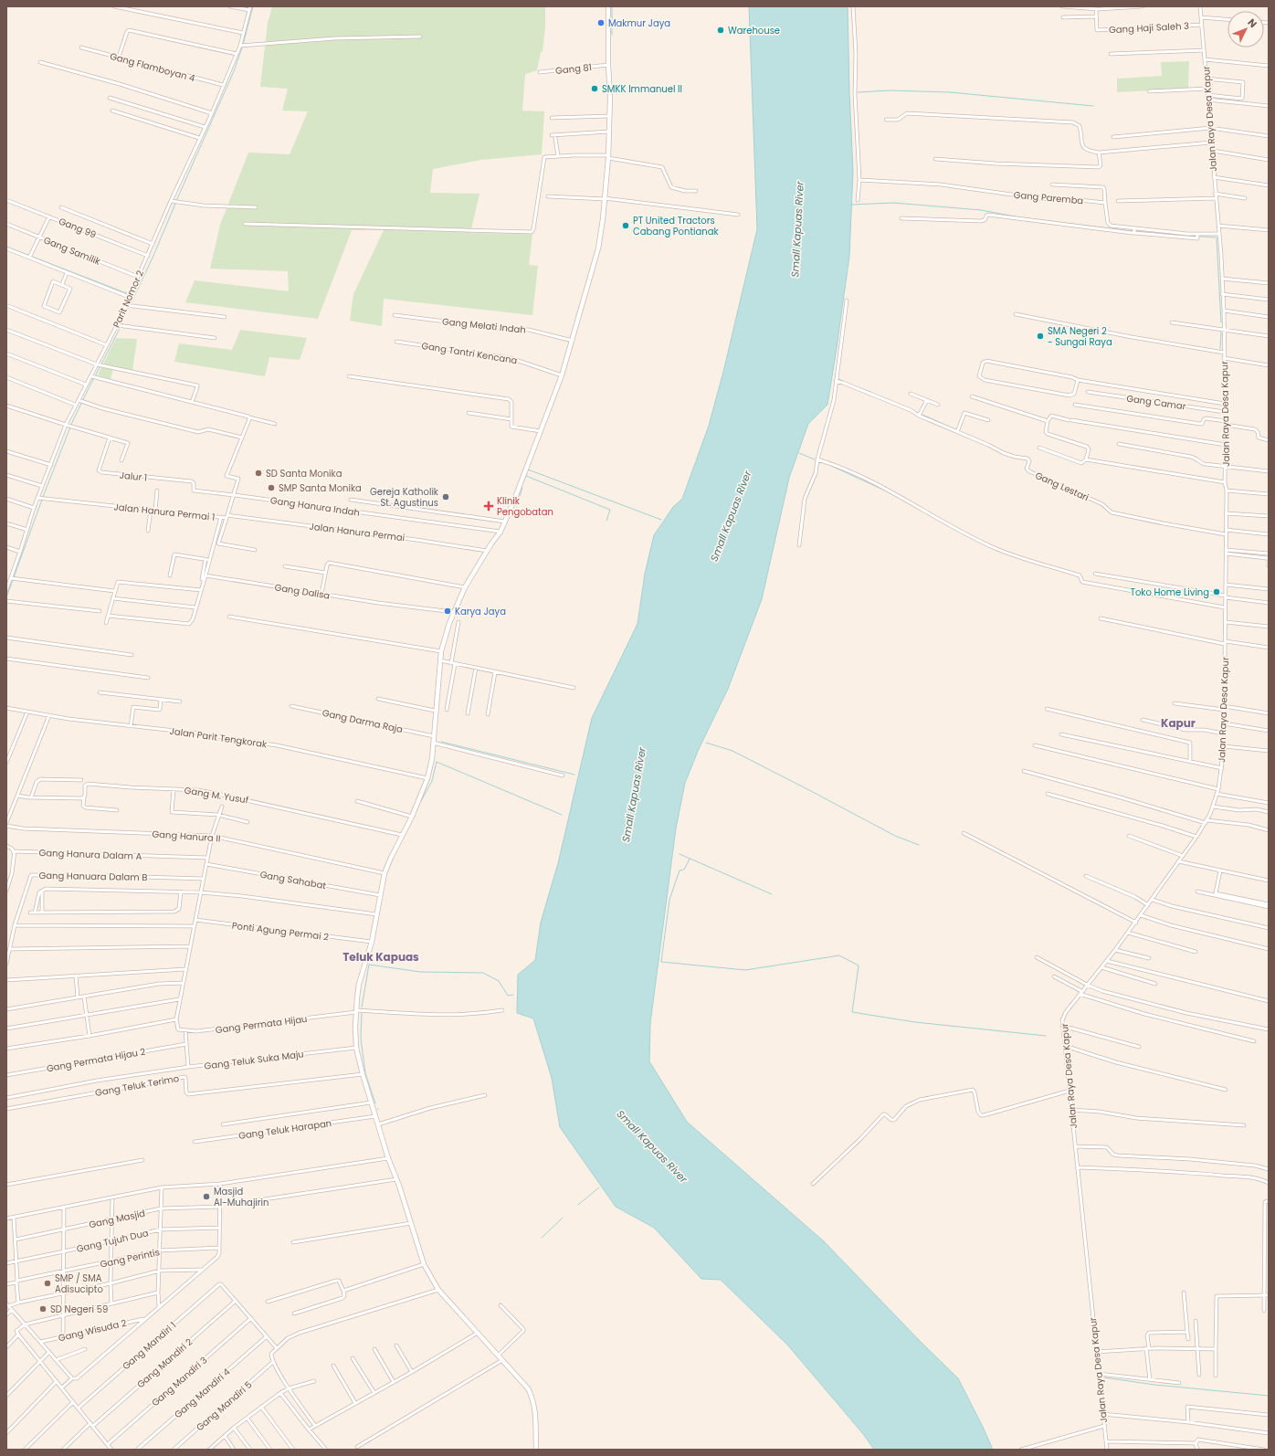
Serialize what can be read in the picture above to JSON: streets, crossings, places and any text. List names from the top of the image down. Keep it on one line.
{"streets":{"street":["Gang Haji Saleh 3","Gang Flamboyan 4","Gang 81","Jalan Raya Desa Kapur","Gang Paremba","Gang 99","Gang Samilik","Parit Nomor 2","Gang Melati Indah","Gang Tantri Kencana","Gang Camar","Jalur 1","Gang Lestari","Gang Hanura Indah","Jalan Hanura Permai 1","Jalan Hanura Permai","Gang Dalisa","Gang Darma Raja","Jalan Parit Tengkorak","Gang M. Yusuf","Gang Hanura II","Gang Hanura Dalam A","Gang Hanuara Dalam B","Gang Sahabat","Ponti Agung Permai 2","Gang Permata Hijau","Gang Permata Hijau 2","Gang Teluk Suka Maju","Gang Teluk Terimo","Gang Teluk Harapan","Gang Masjid","Gang Tujuh Dua","Gang Perintis","Gang Wisuda 2","Gang Mandiri 1","Gang Mandiri 2","Gang Mandiri 3","Gang Mandiri 4","Gang Mandiri 5"]},"crossings":[["Gang Haji Saleh 3","Jalan Raya Desa Kapur"],["Gang Flamboyan 4","Parit Nomor 2"],["Jalan Raya Desa Kapur","Gang Camar"],["Jalan Raya Desa Kapur","Gang Lestari"],["Gang 99","Parit Nomor 2"],["Gang Samilik","Parit Nomor 2"],["Parit Nomor 2","Jalan Hanura Permai 1"],["Jalur 1","Gang Hanura Indah"],["Jalan Hanura Permai 1","Jalan Hanura Permai"],["Gang Mandiri 1","Gang Mandiri 2"]],"districts":["Kapur","Teluk Kapuas"],"water":["Small Kapuas River"],"places":{"other":["Makmur Jaya","Warehouse","SMKK Immanuel II","PT United Tractors Cabang Pontianak","SMA Negeri 2 - Sungai Raya","SD Santa Monika","SMP Santa Monika","Gereja Katholik St. Agustinus","Toko Home Living","Karya Jaya","Masjid Al-Muhajirin","SMP / SMA Adisucipto","SD Negeri 59"],"health":["Klinik Pengobatan"]},"north":"top right"}
